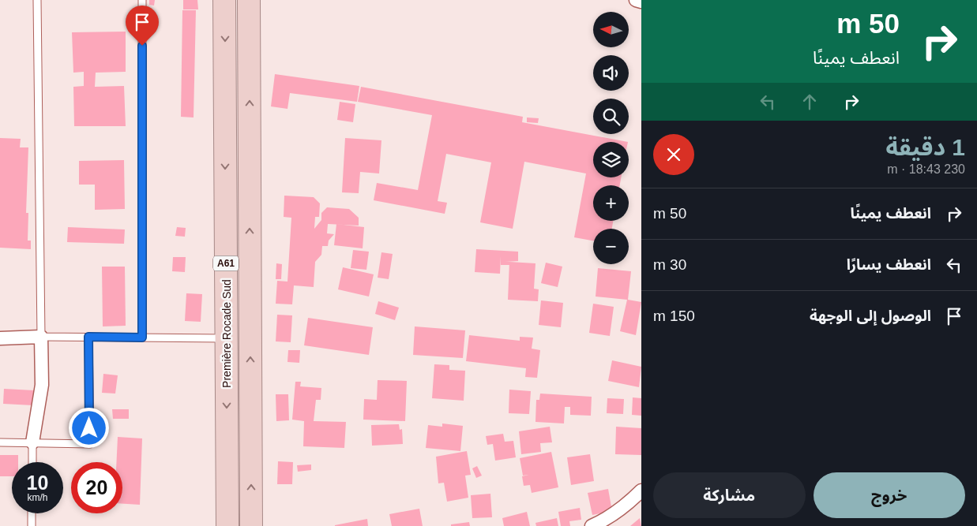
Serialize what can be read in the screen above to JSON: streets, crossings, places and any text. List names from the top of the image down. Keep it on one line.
{"streets":{"highway":["A61","Première Rocade Sud"]},"north":"left","page":{"turn":["50 m","انعطف يمينًا"],"map_buttons":["+","−"],"heading":["1 دقيقة","230 m · 18:43"],"list":[{"name":"انعطف يمينًا","value":"50 m"},{"name":"انعطف يسارًا","value":"30 m"},{"name":"الوصول إلى الوجهة","value":"150 m"}],"speed":"10 km/h","limit":"20","buttons":["خروج","مشاركة"]}}
